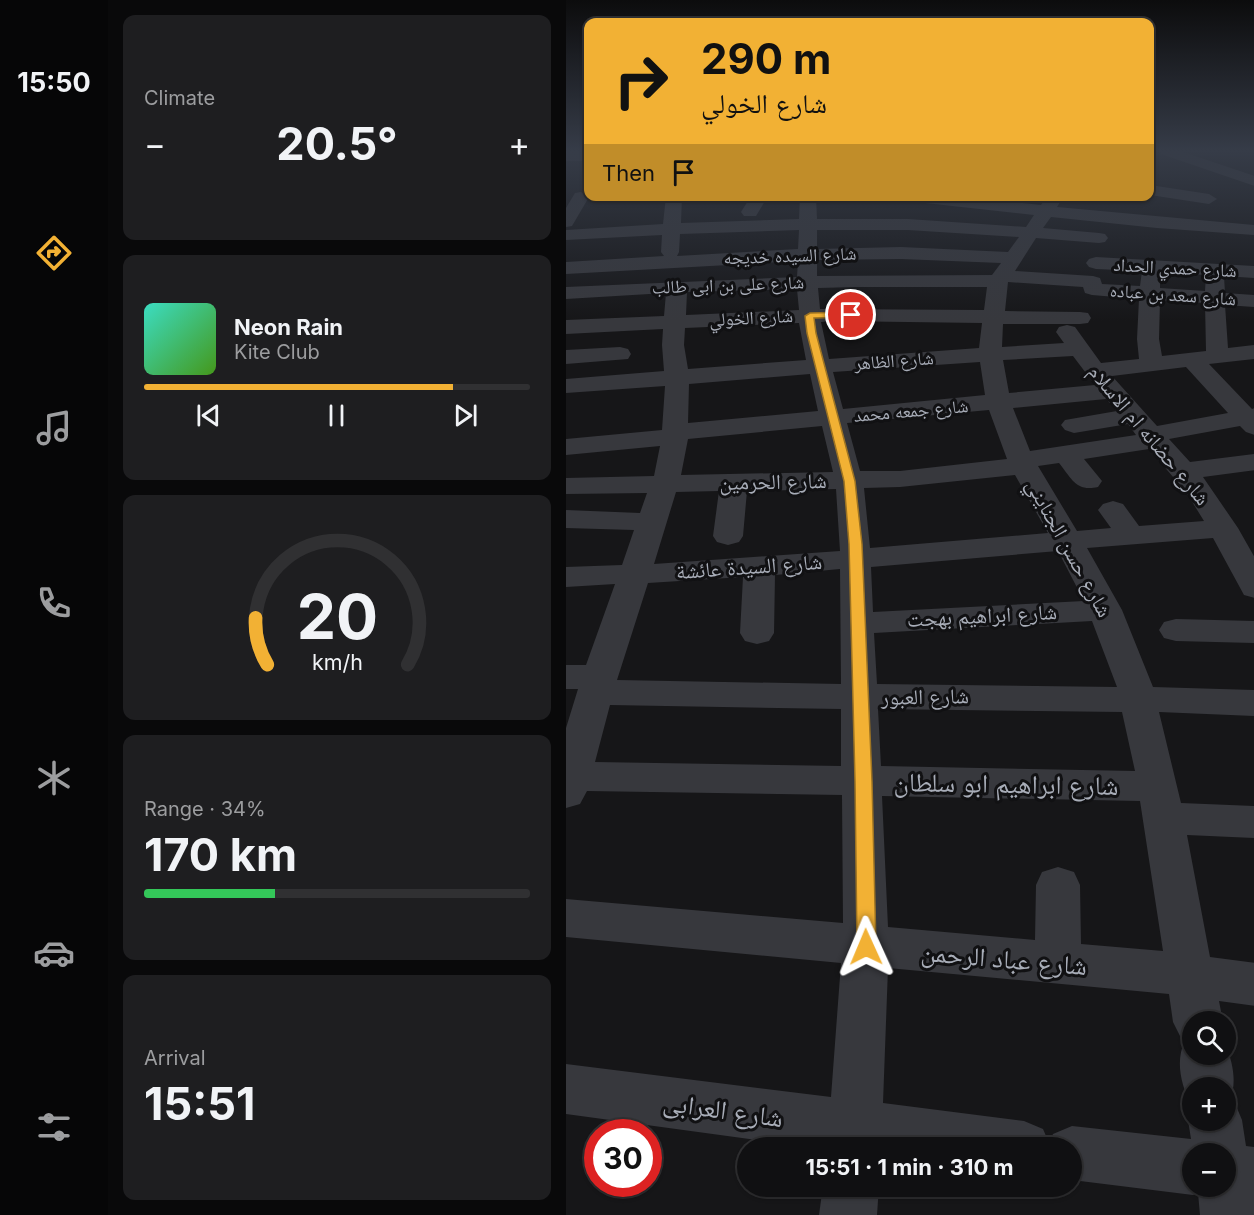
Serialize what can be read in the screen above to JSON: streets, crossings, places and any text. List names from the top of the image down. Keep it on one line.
{"streets":{"street":["شارع السيده خديجه","شارع حمدي الحداد","شارع على بن ابى طالب","شارع سعد بن عباده","شارع الخولي","شارع الظاهر","شارع جمعه محمد","شارع حضانه ام الاسلام","شارع الحرمين","شارع حسن الجنايني","شارع السيدة عائشة","شارع ابراهيم بهجت","شارع العبور","شارع ابراهيم ابو سلطان","شارع عباد الرحمن","شارع العرابى"]},"crossings":[["شارع السيده خديجه","شارع على بن ابى طالب"],["شارع السيده خديجه","شارع الخولي"],["شارع السيده خديجه","شارع حسن الجنايني"],["شارع حمدي الحداد","شارع سعد بن عباده"],["شارع حمدي الحداد","شارع الخولي"],["شارع حمدي الحداد","شارع حضانه ام الاسلام"],["شارع على بن ابى طالب","شارع الخولي"],["شارع على بن ابى طالب","شارع حسن الجنايني"],["شارع سعد بن عباده","شارع الخولي"],["شارع سعد بن عباده","شارع حضانه ام الاسلام"],["شارع الخولي","شارع حضانه ام الاسلام"],["شارع الخولي","شارع حسن الجنايني"],["شارع الظاهر","شارع حضانه ام الاسلام"],["شارع الظاهر","شارع حسن الجنايني"],["شارع جمعه محمد","شارع حضانه ام الاسلام"],["شارع جمعه محمد","شارع حسن الجنايني"],["شارع حضانه ام الاسلام","شارع الحرمين"],["شارع حضانه ام الاسلام","شارع السيدة عائشة"],["شارع الحرمين","شارع حسن الجنايني"],["شارع حسن الجنايني","شارع السيدة عائشة"],["شارع حسن الجنايني","شارع ابراهيم بهجت"],["شارع حسن الجنايني","شارع العبور"],["شارع حسن الجنايني","شارع ابراهيم ابو سلطان"],["شارع حسن الجنايني","شارع عباد الرحمن"]],"page":{"tabs":"15:50","tile":["Climate",["Range · 34%","170 km"],["Arrival","15:51"]],"turn":["290 m","شارع الخولي"],"heat":["−","20.5°","+"],"then":"Then","song":["Neon Rain","Kite Club"],"map_buttons":["+","−"],"limit":"30","trip":"15:51 · 1 min · 310 m","gauge":["20","km/h"]}}
